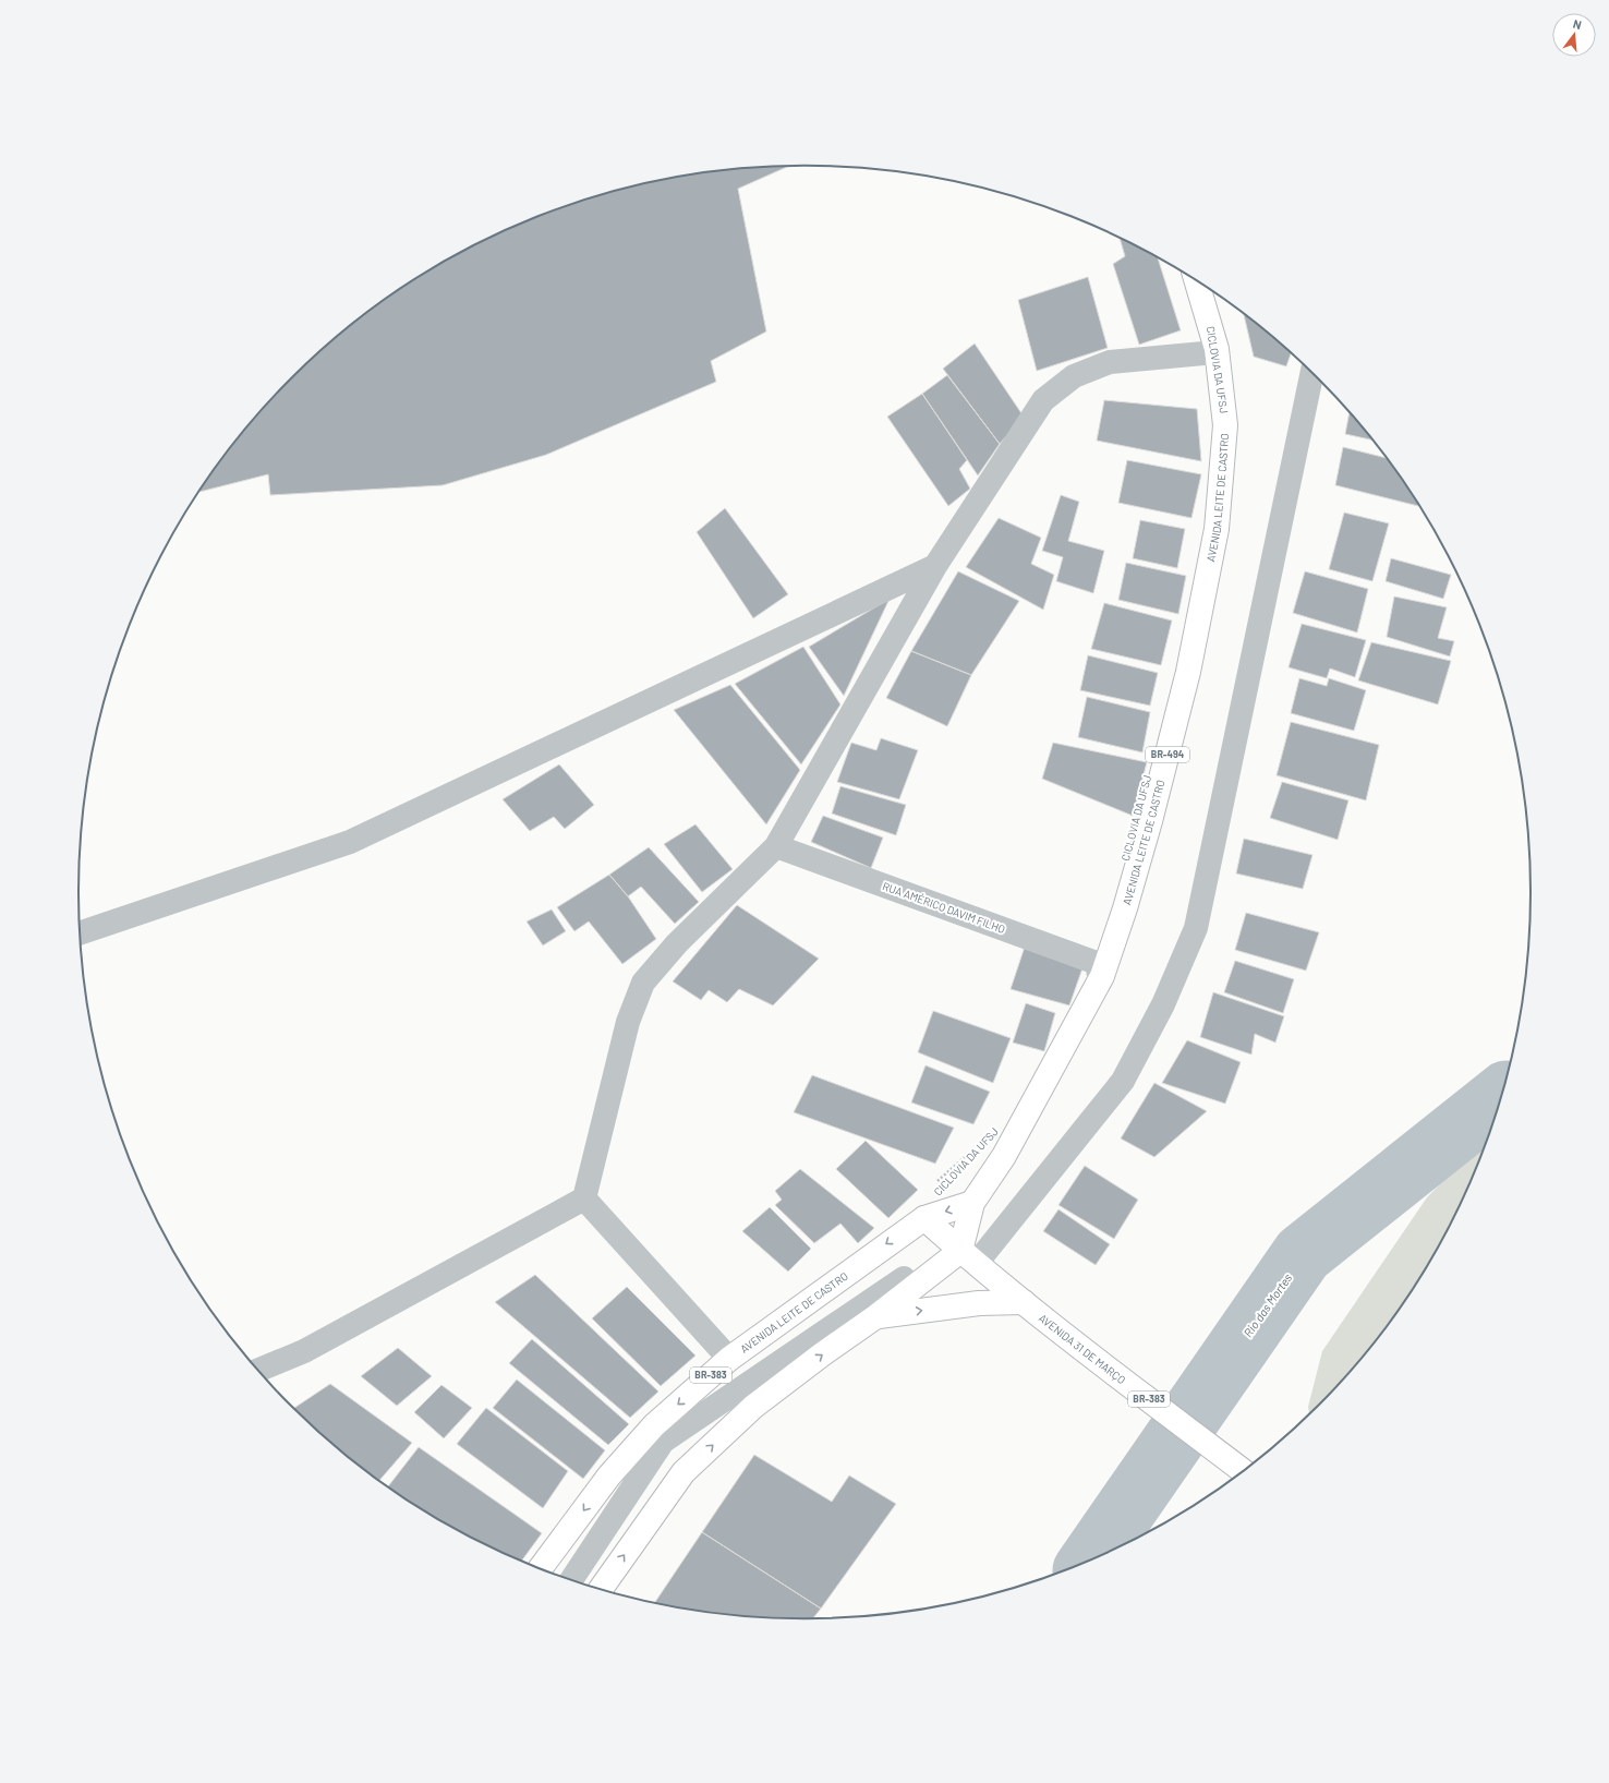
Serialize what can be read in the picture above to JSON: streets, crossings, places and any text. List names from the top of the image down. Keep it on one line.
{"streets":{"main road":["AVENIDA LEITE DE CASTRO","BR-494","AVENIDA 31 DE MARÇO","BR-383"],"street":["RUA AMÉRICO DAVIM FILHO"]},"crossings":[["AVENIDA LEITE DE CASTRO","RUA AMÉRICO DAVIM FILHO"],["AVENIDA LEITE DE CASTRO","AVENIDA 31 DE MARÇO"]],"water":["Rio das Mortes"],"north":"top"}
